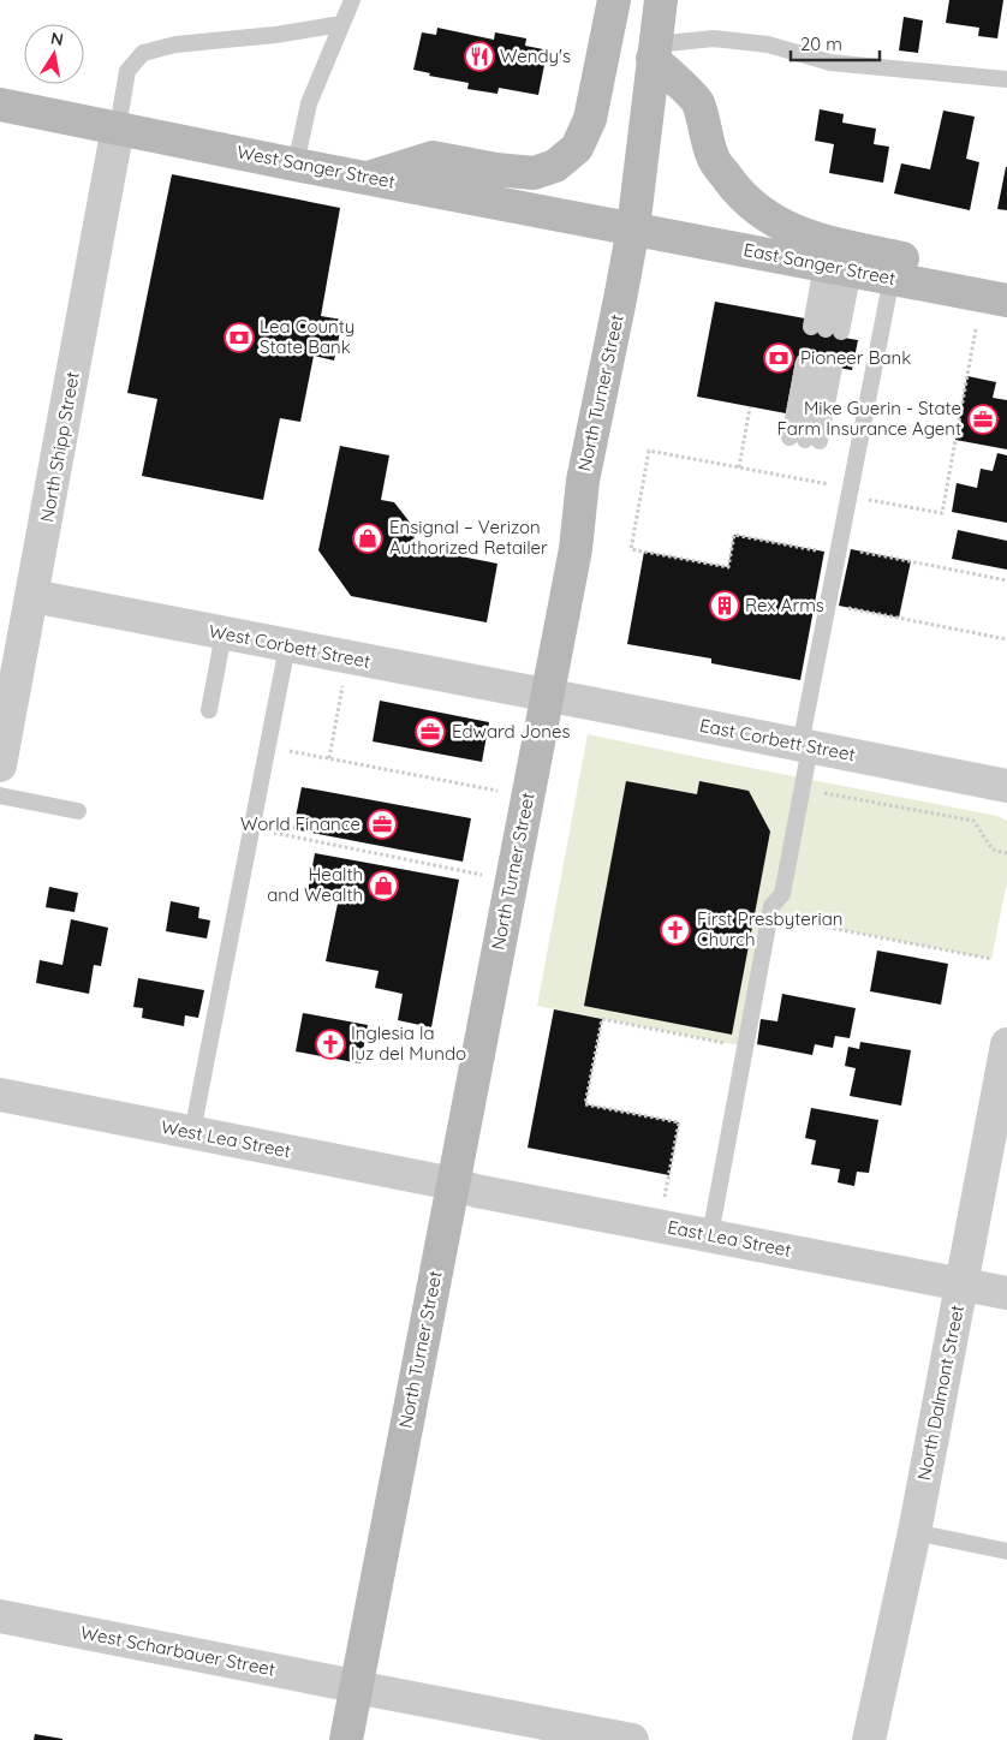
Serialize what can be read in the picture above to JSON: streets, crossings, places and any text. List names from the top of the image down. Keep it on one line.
{"streets":{"main road":["West Sanger Street","East Sanger Street","North Turner Street"],"street":["North Shipp Street","West Corbett Street","East Corbett Street","West Lea Street","East Lea Street","North Dalmont Street","West Scharbauer Street"]},"crossings":[["West Sanger Street","East Sanger Street"],["West Sanger Street","North Turner Street"],["West Sanger Street","North Shipp Street"],["East Sanger Street","North Turner Street"],["North Turner Street","West Corbett Street"],["North Turner Street","East Corbett Street"],["North Turner Street","West Lea Street"],["North Turner Street","East Lea Street"],["North Turner Street","West Scharbauer Street"],["North Shipp Street","West Corbett Street"],["West Corbett Street","East Corbett Street"],["West Lea Street","East Lea Street"],["East Lea Street","North Dalmont Street"]],"places":{"restaurant":["Wendy's"],"bank":["Lea County State Bank","Pioneer Bank"],"office":["Mike Guerin - State Farm Insurance Agent","Edward Jones","World Finance"],"shop":["Ensignal – Verizon Authorized Retailer","Health and Wealth"],"building":["Rex Arms"],"church":["First Presbyterian Church","Inglesia la luz del Mundo"]},"scale_bar":"20 m","north":"top"}
